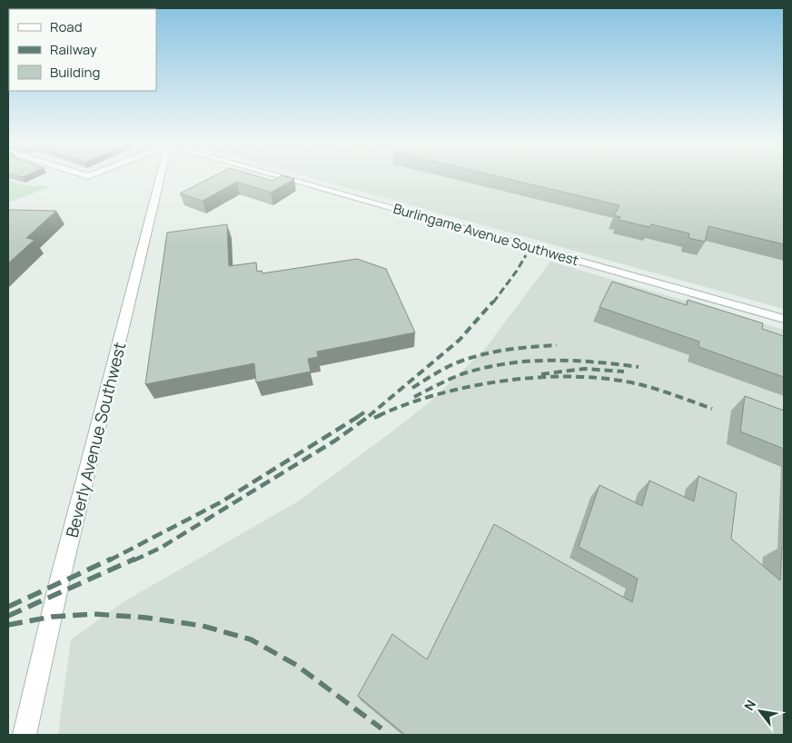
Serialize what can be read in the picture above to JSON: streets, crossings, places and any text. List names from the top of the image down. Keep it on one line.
{"streets":{"street":["Burlingame Avenue Southwest","Beverly Avenue Southwest"]},"legend":["Road","Railway","Building"],"north":"top left"}
